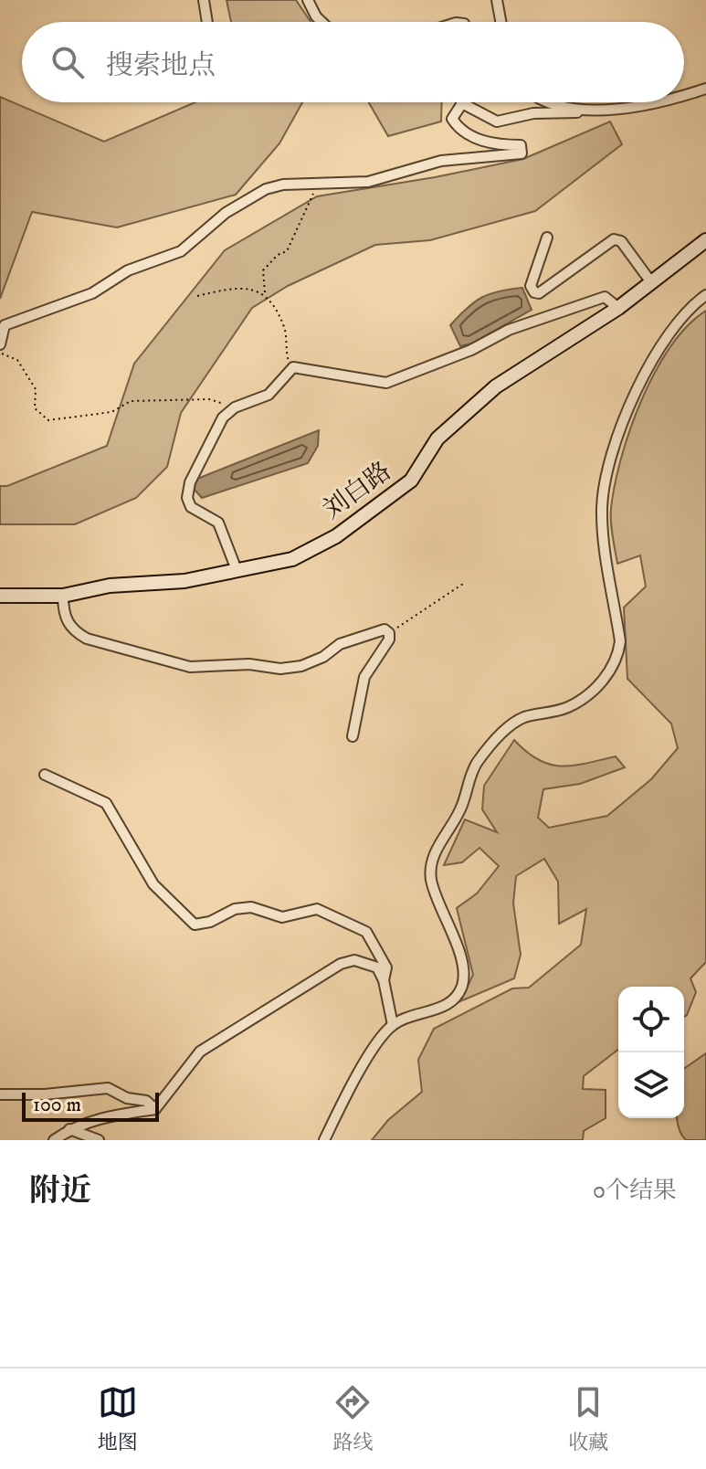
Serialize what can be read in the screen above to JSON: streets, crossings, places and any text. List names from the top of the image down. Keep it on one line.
{"streets":{"street":["刘白路"]},"scale_bar":"100 m","page":{"search":"搜索地点","scale":"100 m","heading":["附近","0个结果"],"nav":["地图","路线","收藏"]}}
